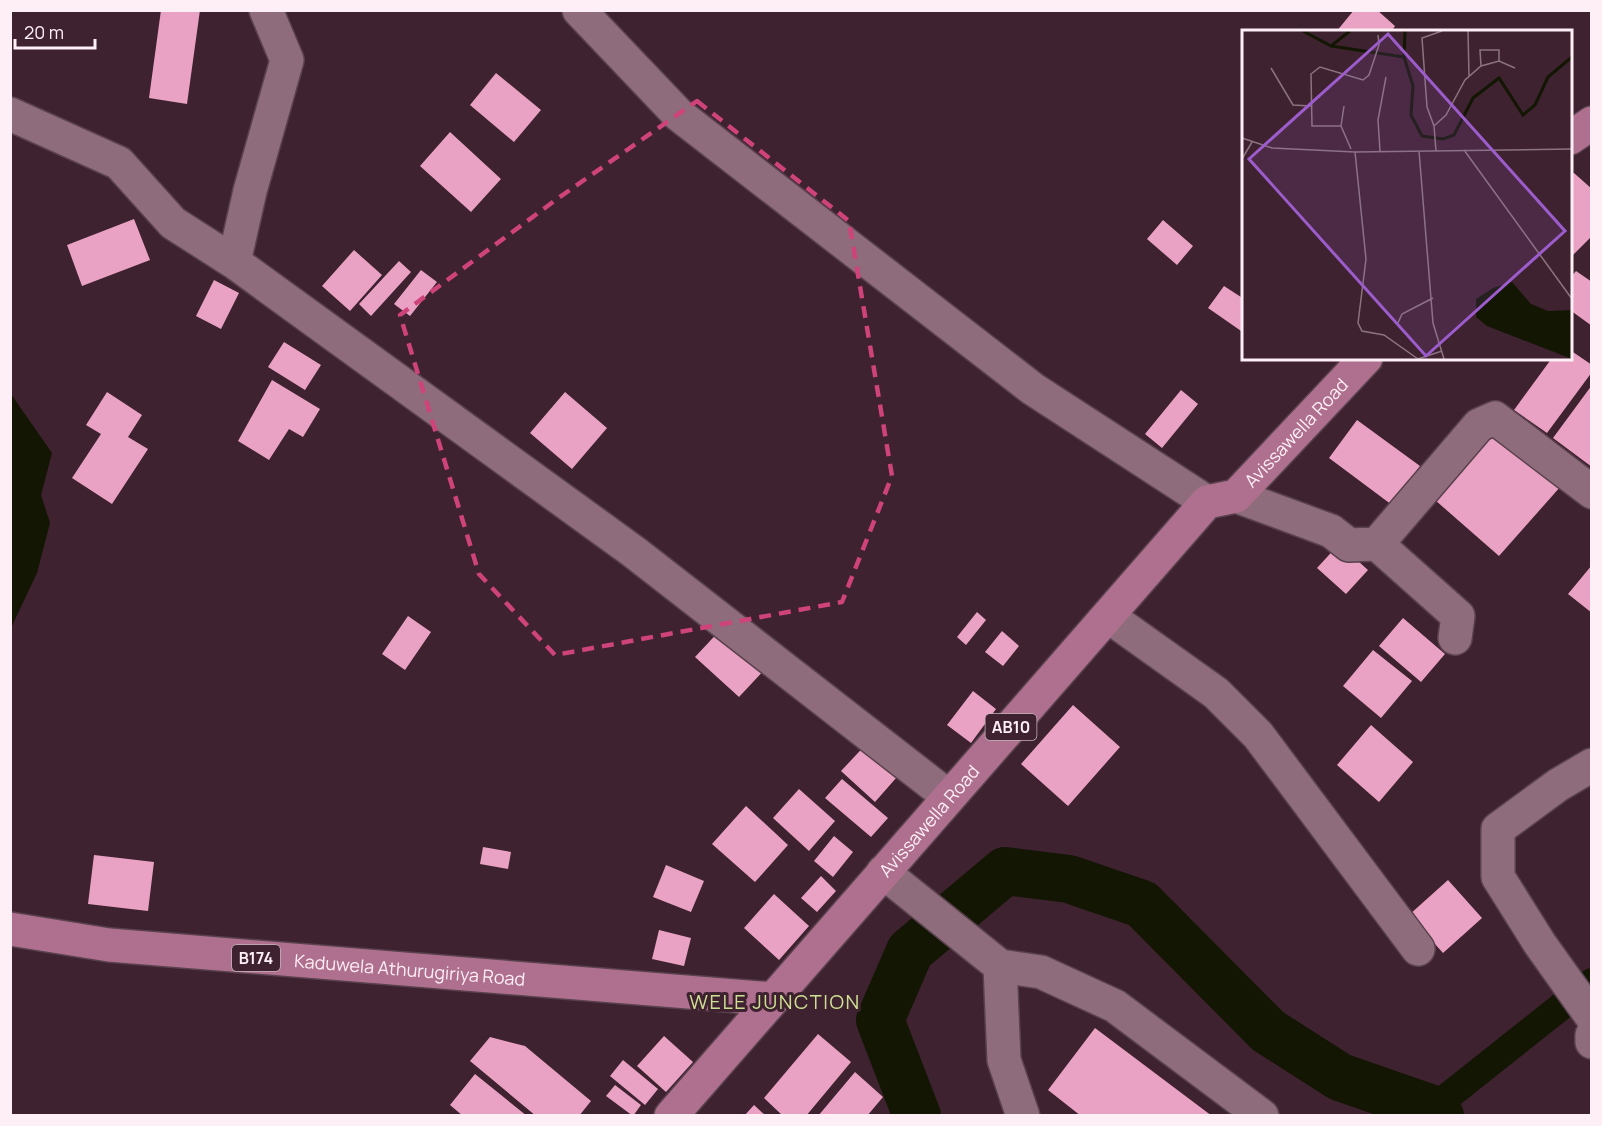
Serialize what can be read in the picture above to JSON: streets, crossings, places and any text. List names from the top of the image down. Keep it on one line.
{"streets":{"main road":["Avissawella Road","AB10","B174","Kaduwela Athurugiriya Road"]},"crossings":[["Avissawella Road","Kaduwela Athurugiriya Road"]],"districts":["WELE JUNCTION"],"scale_bar":"20 m"}
